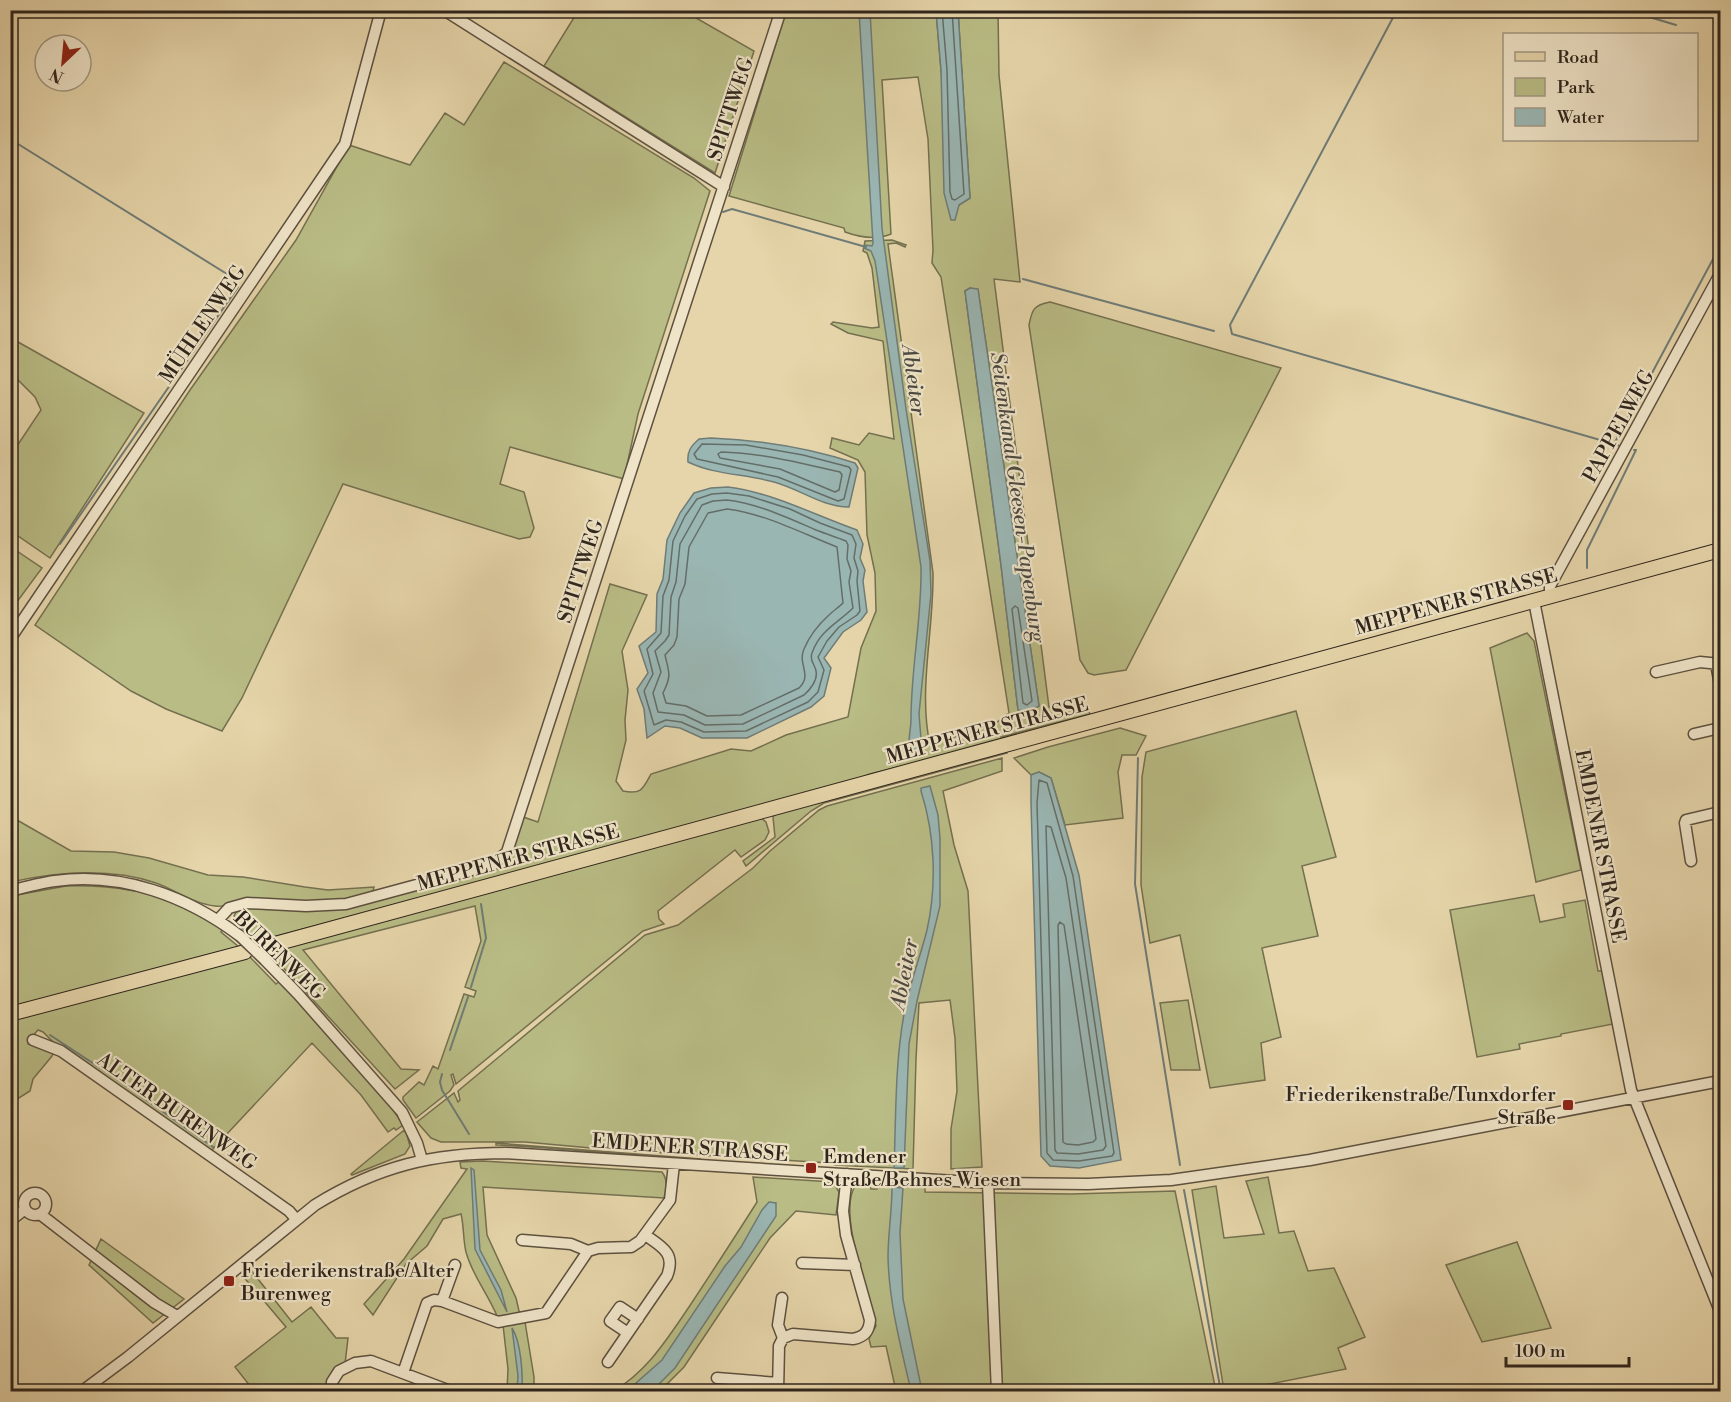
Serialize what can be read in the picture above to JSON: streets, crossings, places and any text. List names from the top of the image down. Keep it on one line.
{"streets":{"main road":["MEPPENER STRASSE"],"street":["SPITTWEG","MÜHLENWEG","PAPPELWEG","EMDENER STRASSE","BURENWEG","ALTER BURENWEG"]},"crossings":[["SPITTWEG","BURENWEG"],["PAPPELWEG","MEPPENER STRASSE"],["MEPPENER STRASSE","EMDENER STRASSE"],["MEPPENER STRASSE","BURENWEG"],["EMDENER STRASSE","BURENWEG"],["EMDENER STRASSE","ALTER BURENWEG"]],"water":["Ableiter","Seitenkanal Gleesen-Papenburg"],"places":{"transit":["Friederikenstraße/Tunxdorfer Straße","Emdener Straße/Behnes Wiesen","Friederikenstraße/Alter Burenweg"]},"legend":["Road","Park","Water"],"scale_bar":"100 m","north":"bottom left"}
